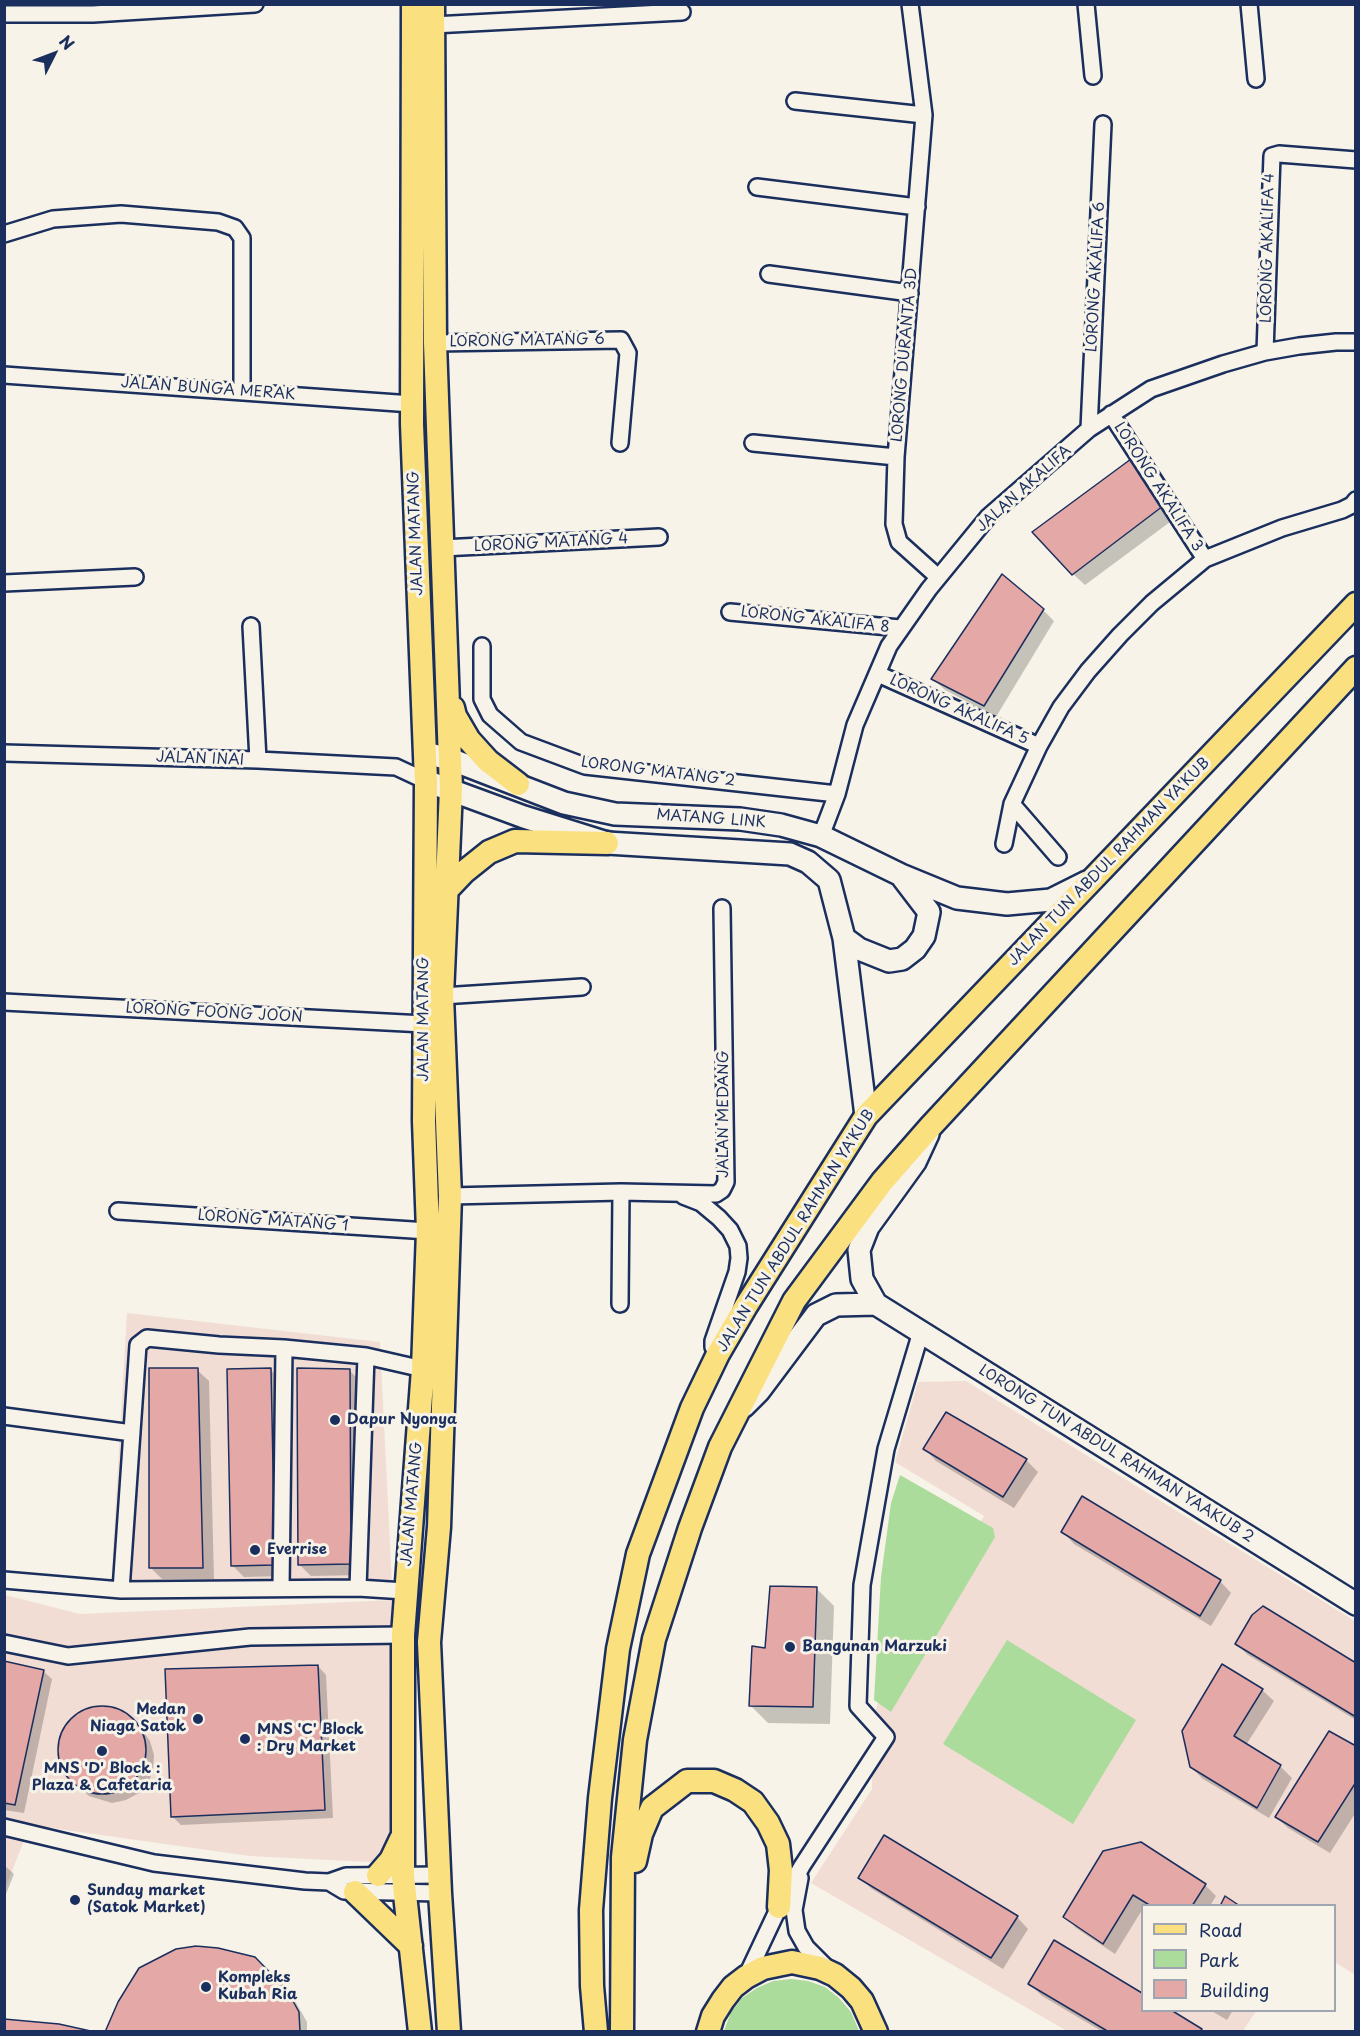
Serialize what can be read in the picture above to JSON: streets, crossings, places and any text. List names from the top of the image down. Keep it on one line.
{"streets":{"main road":["JALAN MATANG","JALAN TUN ABDUL RAHMAN YA'KUB"],"street":["LORONG AKALIFA 4","LORONG AKALIFA 6","LORONG MATANG 6","LORONG DURANTA 3D","JALAN BUNGA MERAK","LORONG AKALIFA 3","JALAN AKALIFA","LORONG MATANG 4","LORONG AKALIFA 8","LORONG AKALIFA 5","JALAN INAI","LORONG MATANG 2","MATANG LINK","LORONG FOONG JOON","JALAN MEDANG","LORONG MATANG 1","LORONG TUN ABDUL RAHMAN YAAKUB 2"]},"crossings":[["LORONG AKALIFA 4","JALAN AKALIFA"],["LORONG AKALIFA 6","JALAN AKALIFA"],["LORONG MATANG 6","JALAN MATANG"],["LORONG DURANTA 3D","JALAN AKALIFA"],["JALAN BUNGA MERAK","JALAN MATANG"],["LORONG AKALIFA 3","JALAN AKALIFA"],["JALAN AKALIFA","LORONG AKALIFA 8"],["JALAN AKALIFA","LORONG AKALIFA 5"],["JALAN AKALIFA","LORONG MATANG 2"],["JALAN AKALIFA","MATANG LINK"],["JALAN MATANG","LORONG MATANG 4"],["JALAN MATANG","MATANG LINK"],["JALAN MATANG","LORONG FOONG JOON"],["JALAN MATANG","JALAN MEDANG"],["JALAN MATANG","LORONG MATANG 1"],["MATANG LINK","JALAN TUN ABDUL RAHMAN YA'KUB"]],"places":["Dapur Nyonya","Everrise","Bangunan Marzuki","Medan Niaga Satok","MNS 'C' Block : Dry Market","MNS 'D' Block : Plaza & Cafetaria","Sunday market (Satok Market)","Kompleks Kubah Ria"],"legend":["Road","Park","Building"],"north":"top right"}
